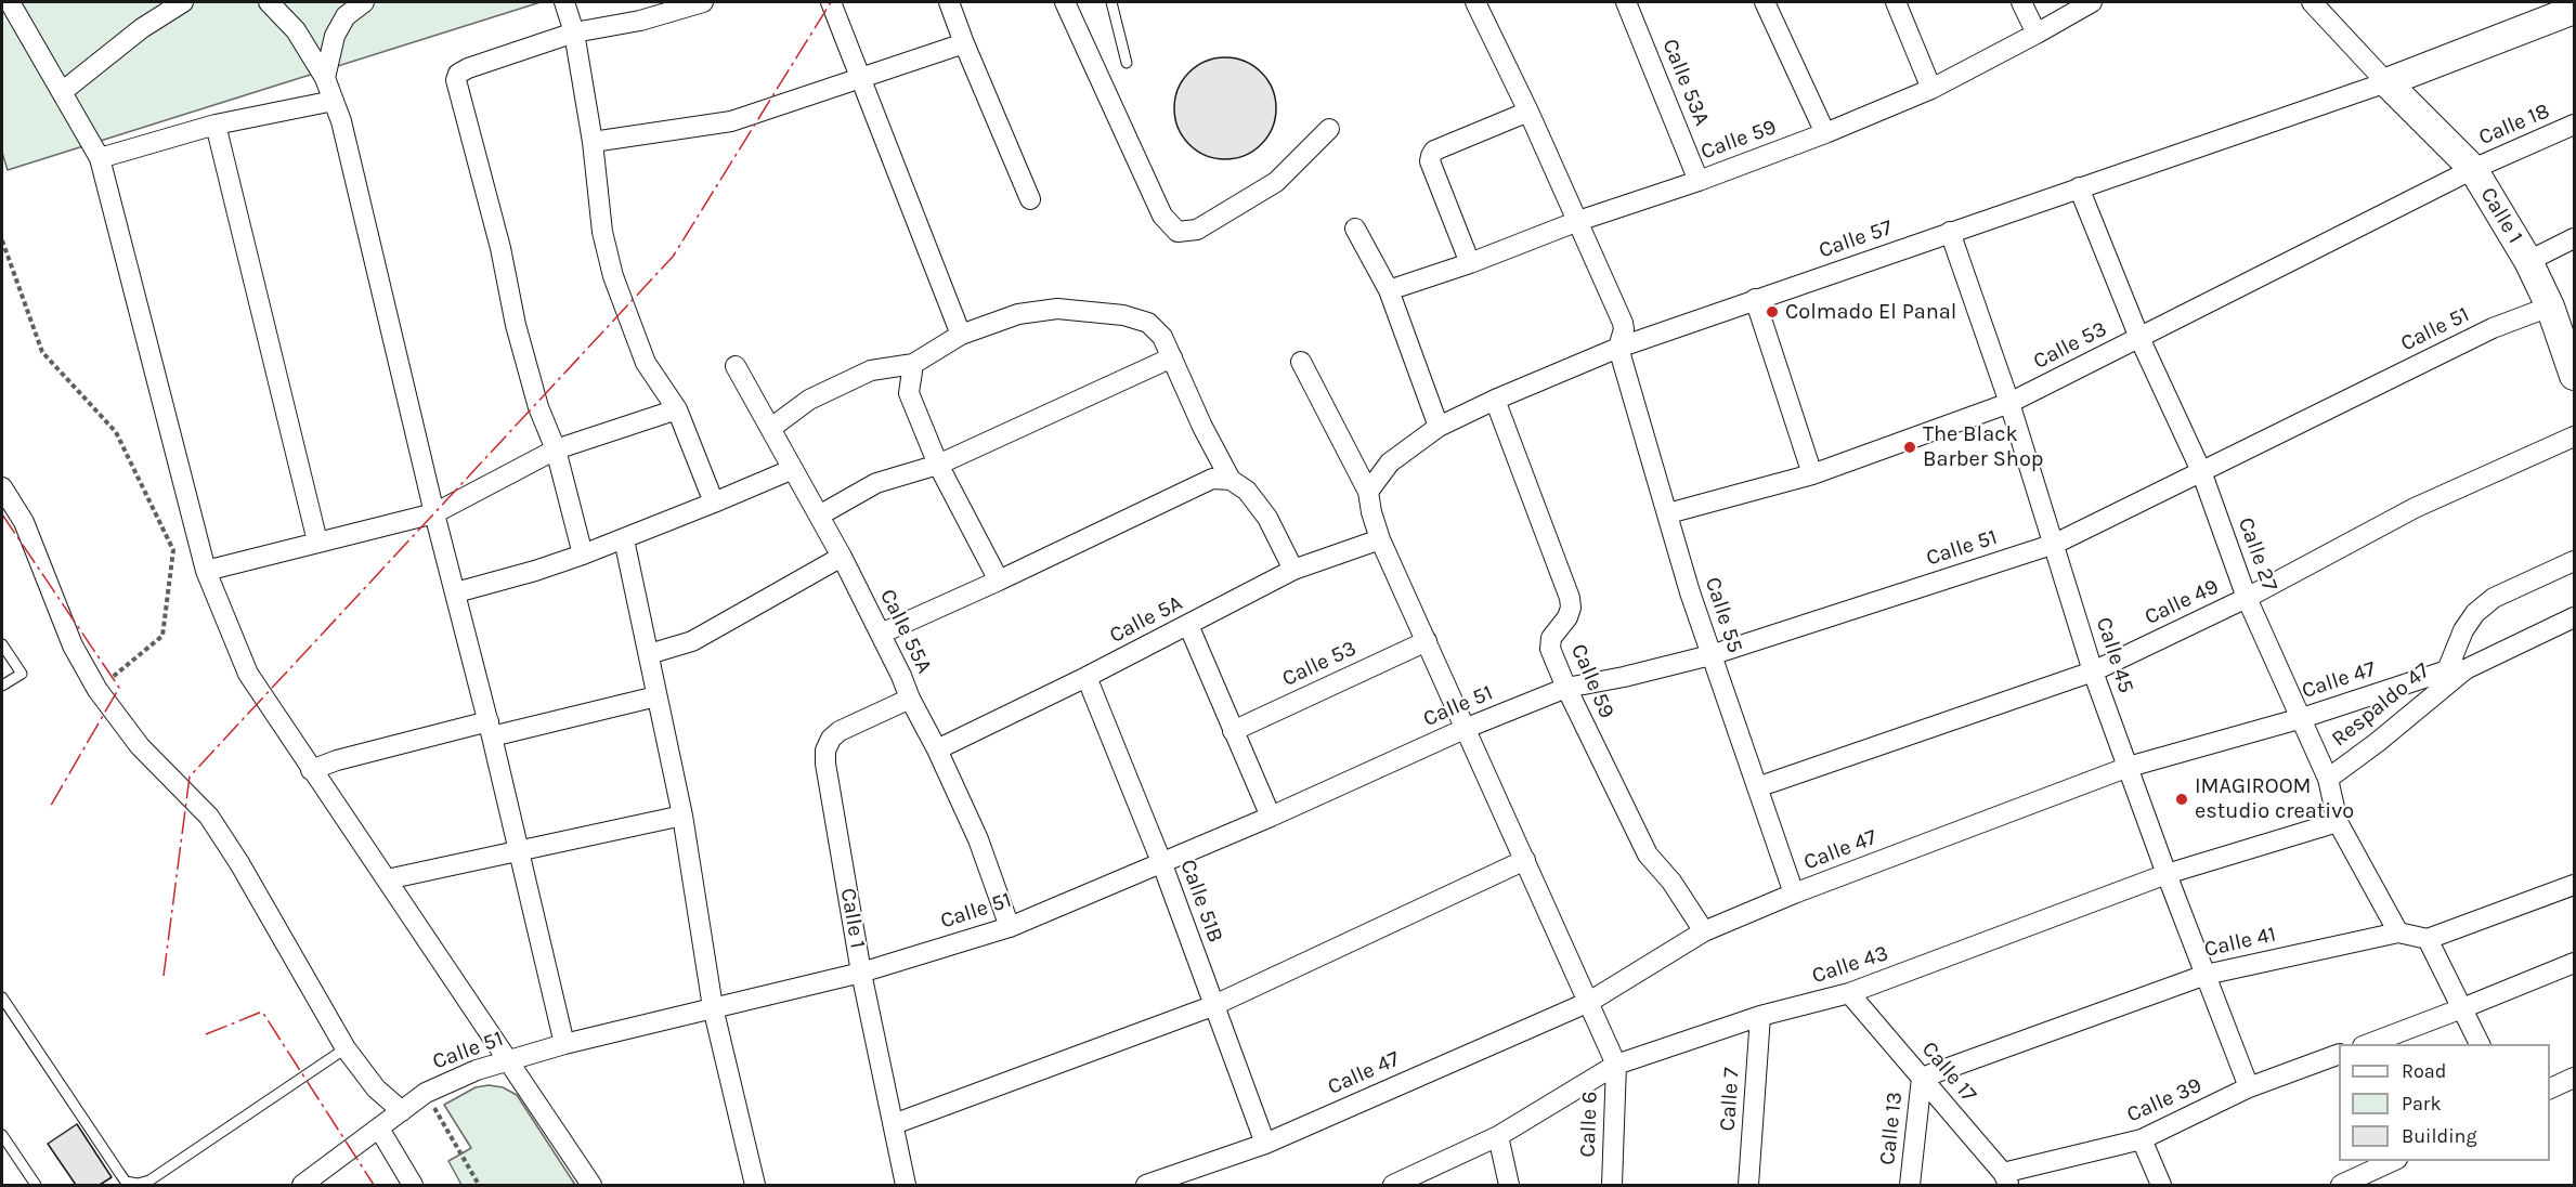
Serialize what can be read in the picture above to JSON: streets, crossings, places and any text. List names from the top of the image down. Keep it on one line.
{"streets":{"street":["Calle 53A","Calle 18","Calle 59","Calle 1","Calle 57","Calle 51","Calle 53","Calle 27","Calle 49","Calle 55","Calle 5A","Calle 55A","Calle 45","Calle 47","Respaldo 47","Calle 51B","Calle 41","Calle 43","Calle 17","Calle 7","Calle 39","Calle 6","Calle 13"]},"crossings":[["Calle 53A","Calle 59"],["Calle 18","Calle 1"],["Calle 18","Calle 53"],["Calle 59","Calle 57"],["Calle 59","Calle 51"],["Calle 59","Calle 55"],["Calle 59","Calle 47"],["Calle 1","Calle 57"],["Calle 1","Calle 51"],["Calle 1","Calle 53"],["Calle 1","Calle 55A"],["Calle 57","Calle 27"],["Calle 57","Calle 55"],["Calle 57","Calle 45"],["Calle 51","Calle 27"],["Calle 51","Calle 55"],["Calle 51","Calle 55A"],["Calle 51","Calle 45"],["Calle 51","Calle 51B"],["Calle 53","Calle 27"],["Calle 53","Calle 55"],["Calle 53","Calle 45"],["Calle 27","Calle 49"],["Calle 27","Calle 47"],["Calle 27","Respaldo 47"],["Calle 27","Calle 41"],["Calle 27","Calle 43"],["Calle 49","Calle 55"],["Calle 49","Calle 45"],["Calle 55","Calle 47"],["Calle 5A","Calle 55A"],["Calle 5A","Calle 51B"],["Calle 45","Calle 47"],["Calle 45","Calle 41"],["Calle 45","Calle 43"],["Calle 45","Calle 39"],["Calle 47","Respaldo 47"],["Calle 47","Calle 51B"],["Calle 41","Calle 17"],["Calle 41","Calle 13"],["Calle 43","Calle 17"],["Calle 43","Calle 7"],["Calle 43","Calle 6"],["Calle 17","Calle 39"],["Calle 17","Calle 13"]],"places":["Colmado El Panal","The Black Barber Shop","IMAGIROOM estudio creativo"],"legend":["Road","Park","Building"]}
